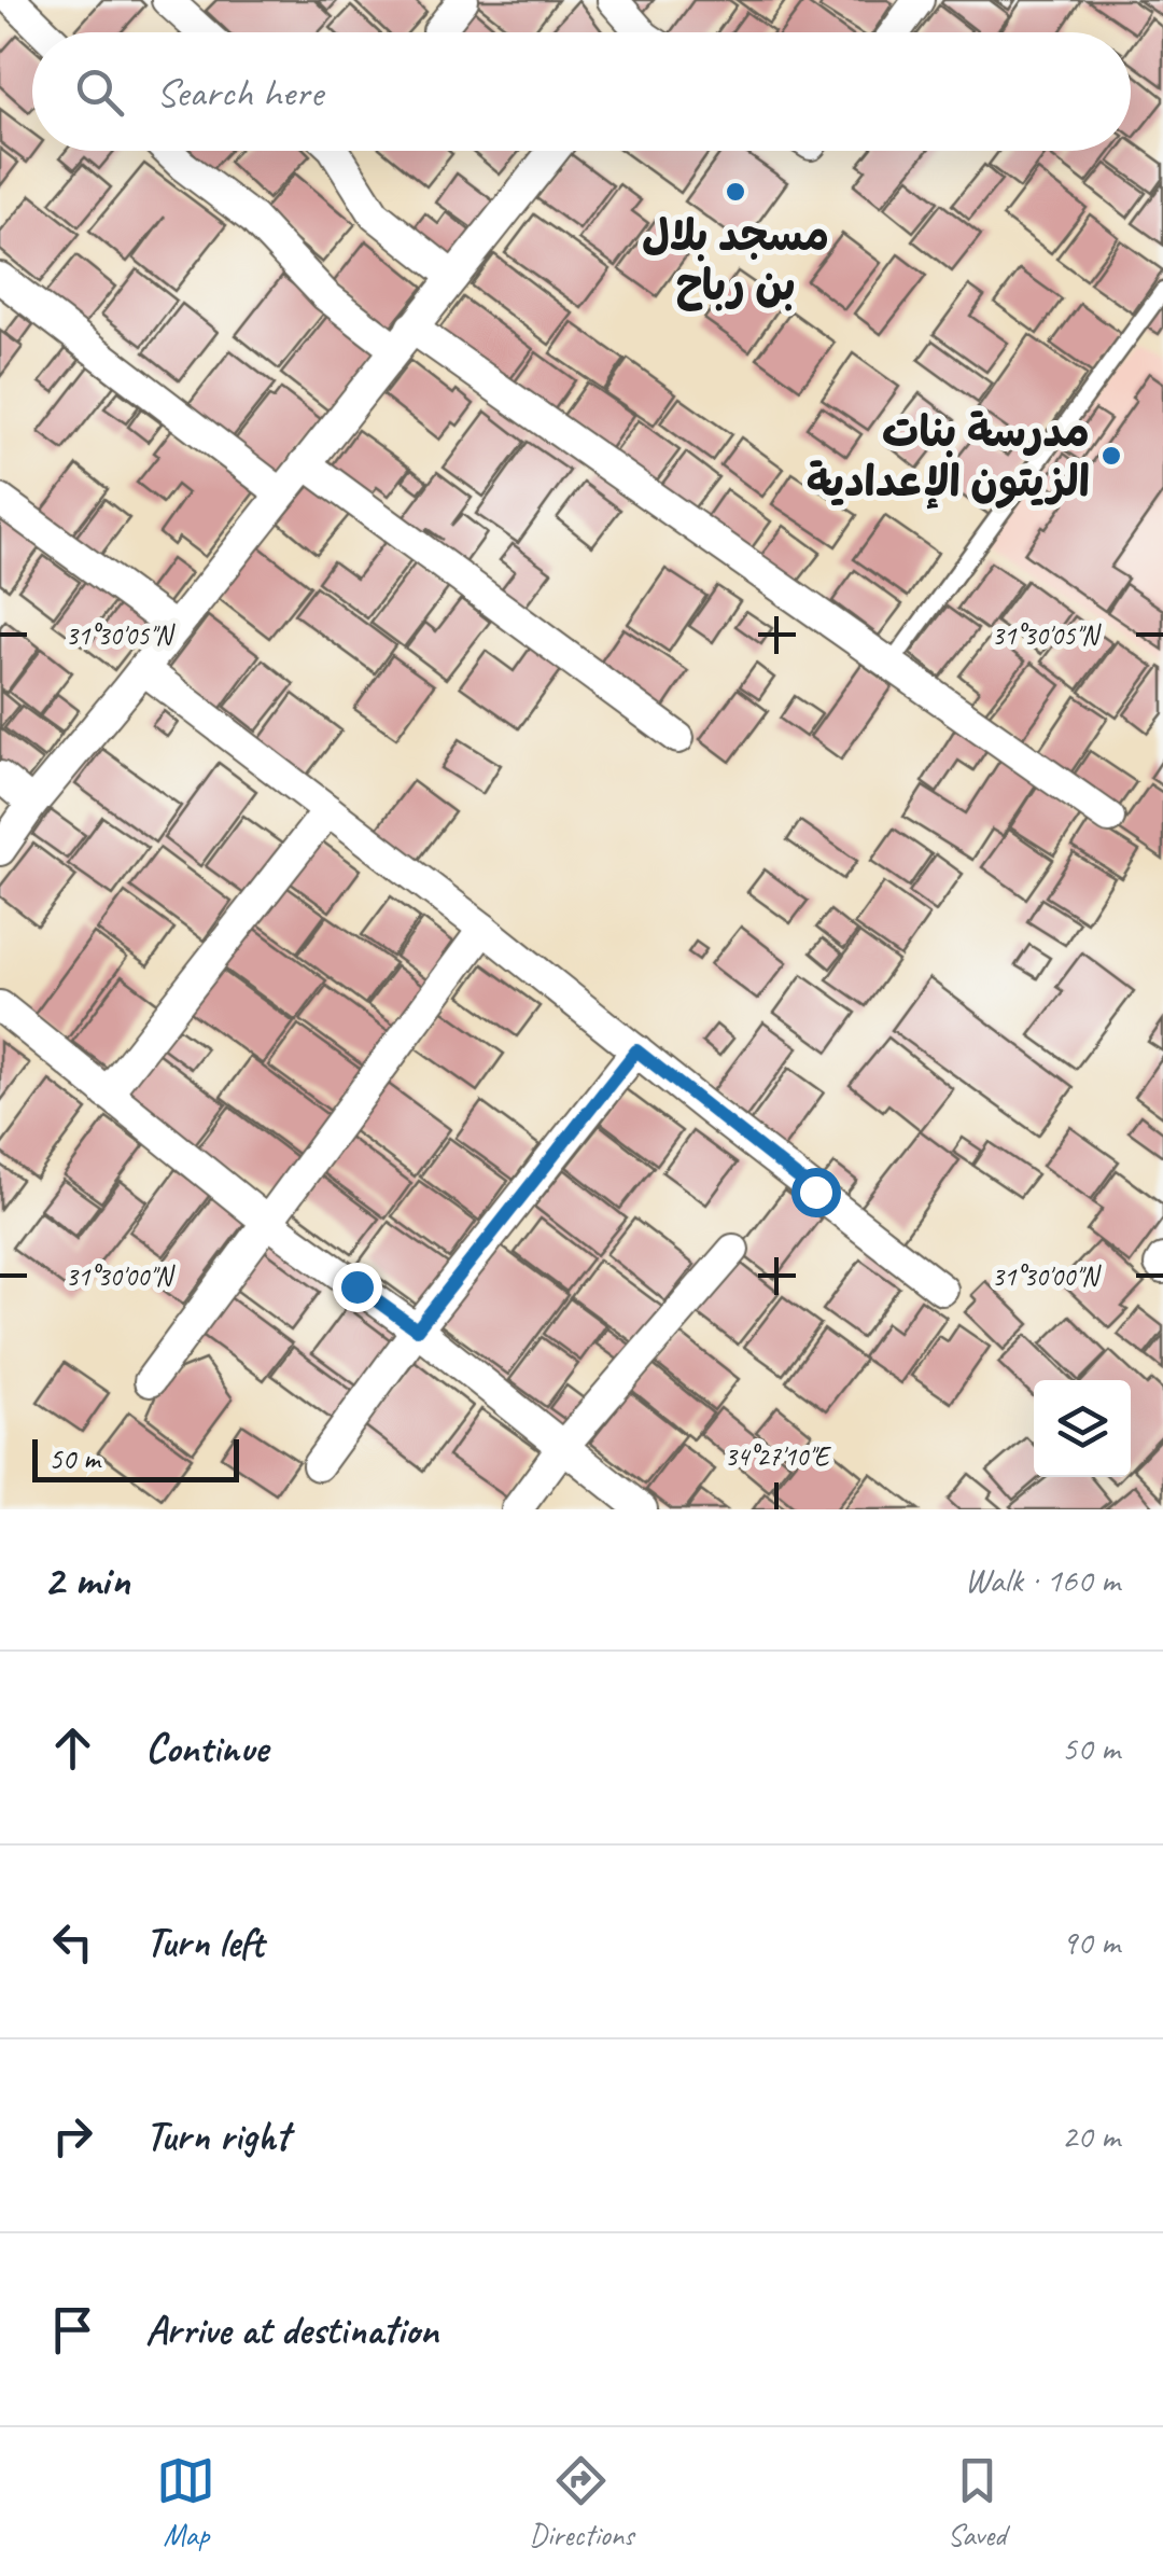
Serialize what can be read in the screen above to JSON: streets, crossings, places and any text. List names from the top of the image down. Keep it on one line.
{"places":["مسجد بلال بن رباح","مدرسة بنات الزيتون الإعدادية"],"scale_bar":"50 m","page":{"search":"Search here","scale":"50 m","heading":["2 min","Walk · 160 m"],"list":[["Continue","50 m"],["Turn left","90 m"],["Turn right","20 m"],"Arrive at destination"],"nav":["Map","Directions","Saved"]},"coordinates":["31°30'05\"N","31°30'00\"N","34°27'10\"E"]}
